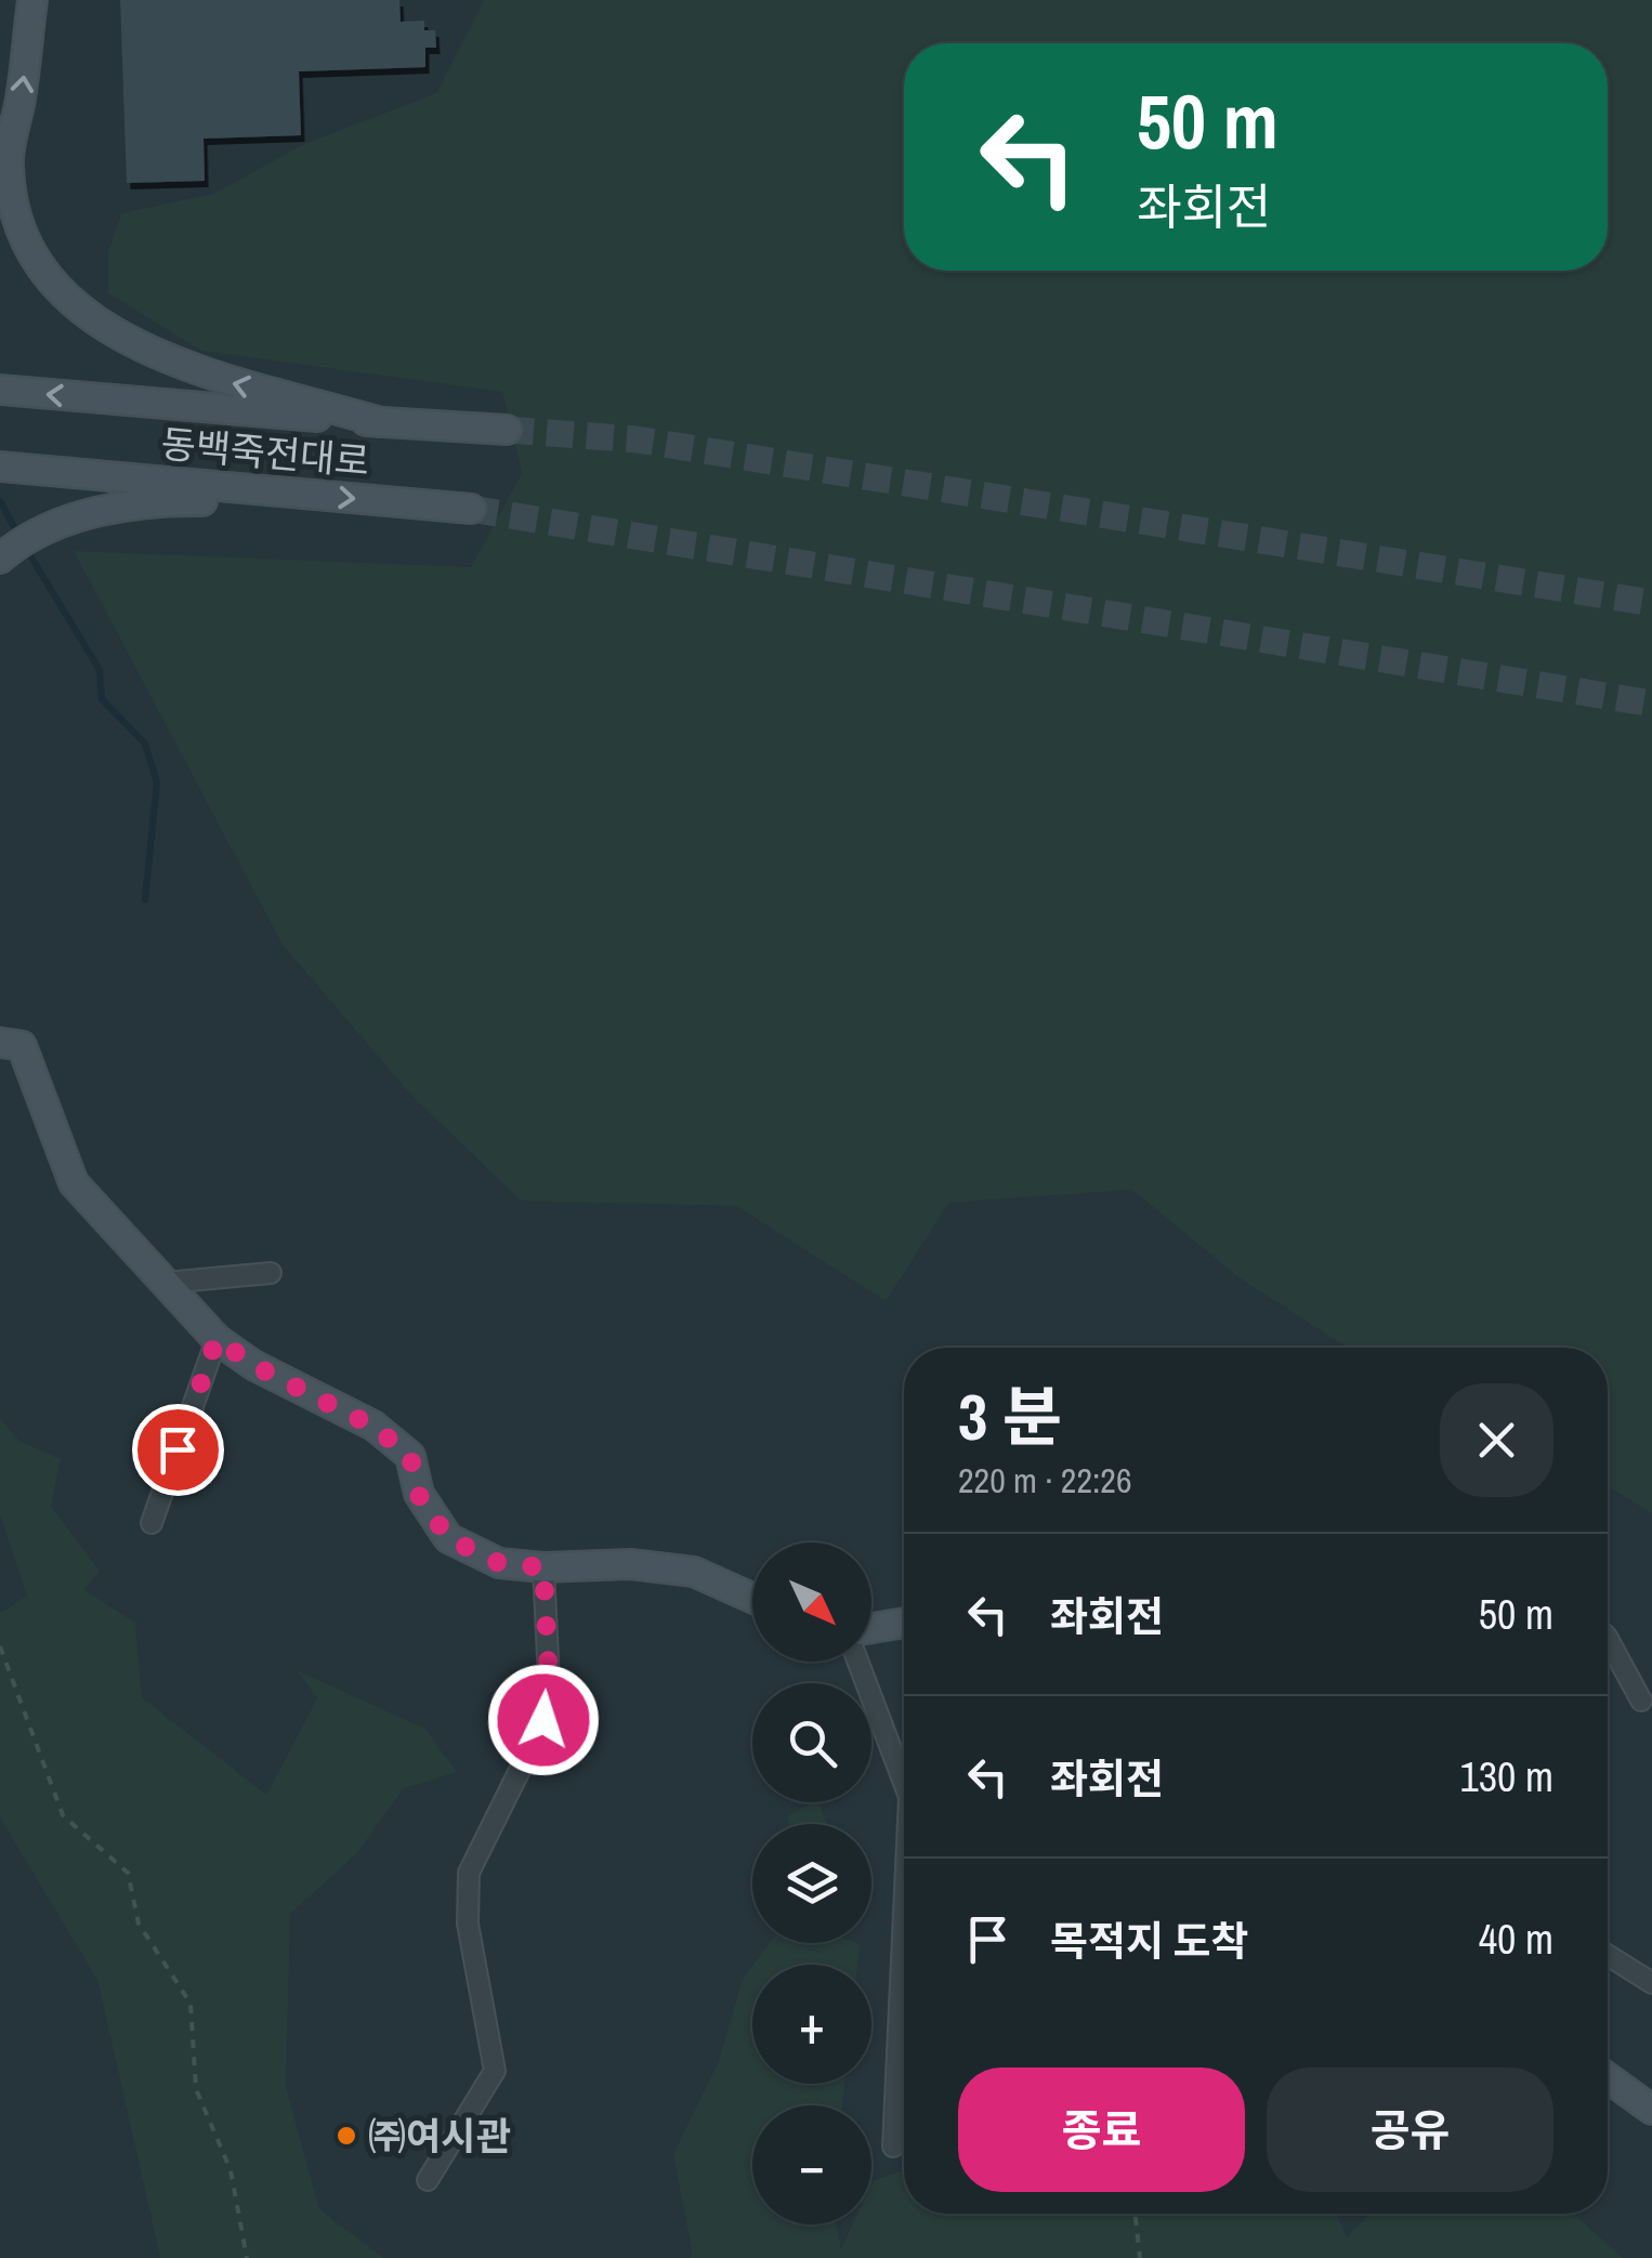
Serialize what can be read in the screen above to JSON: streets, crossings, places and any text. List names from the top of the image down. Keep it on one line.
{"streets":{"main road":["동백죽전대로"]},"places":["㈜여시관"],"north":"bottom right","page":{"turn":["50 m","좌회전"],"heading":["3 분","220 m · 22:26"],"list":[{"name":"좌회전","value":"50 m"},{"name":"좌회전","value":"130 m"},{"name":"목적지 도착","value":"40 m"}],"map_buttons":["+","−"],"buttons":["종료","공유"]}}
